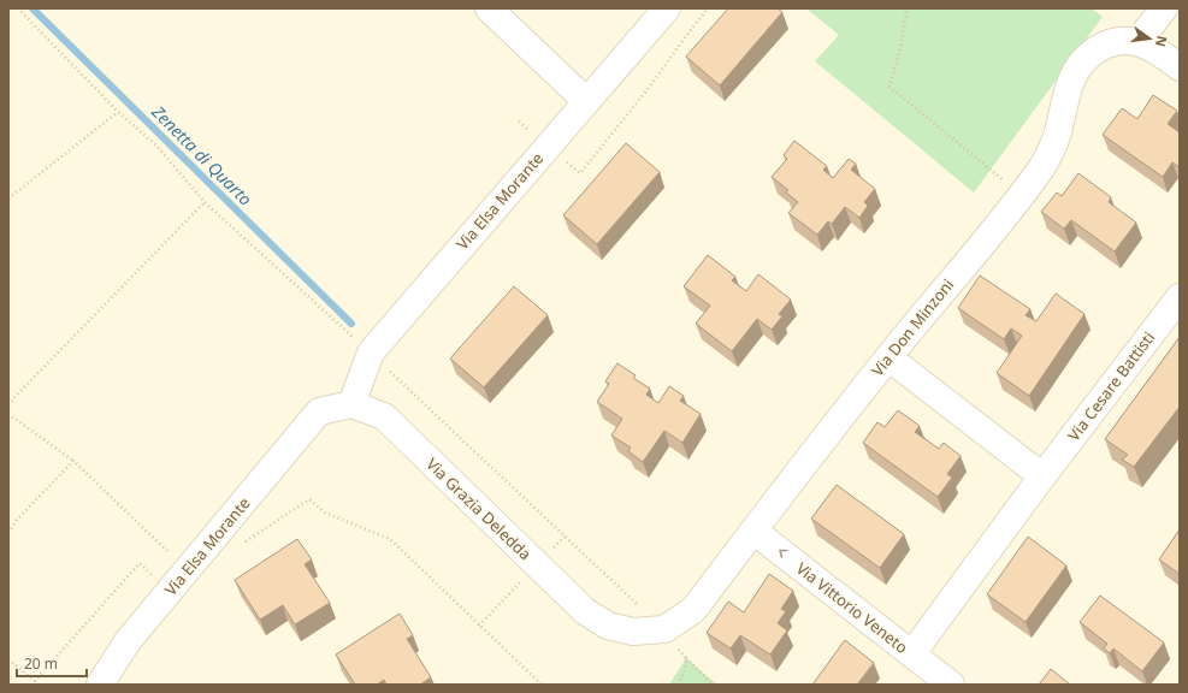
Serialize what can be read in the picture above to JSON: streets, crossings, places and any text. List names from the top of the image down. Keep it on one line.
{"streets":{"street":["Via Elsa Morante","Via Don Minzoni","Via Cesare Battisti","Via Grazia Deledda","Via Vittorio Veneto"]},"crossings":[["Via Elsa Morante","Via Grazia Deledda"],["Via Don Minzoni","Via Grazia Deledda"],["Via Don Minzoni","Via Vittorio Veneto"],["Via Cesare Battisti","Via Vittorio Veneto"]],"water":["Zenetta di Quarto"],"scale_bar":"20 m","north":"right"}
